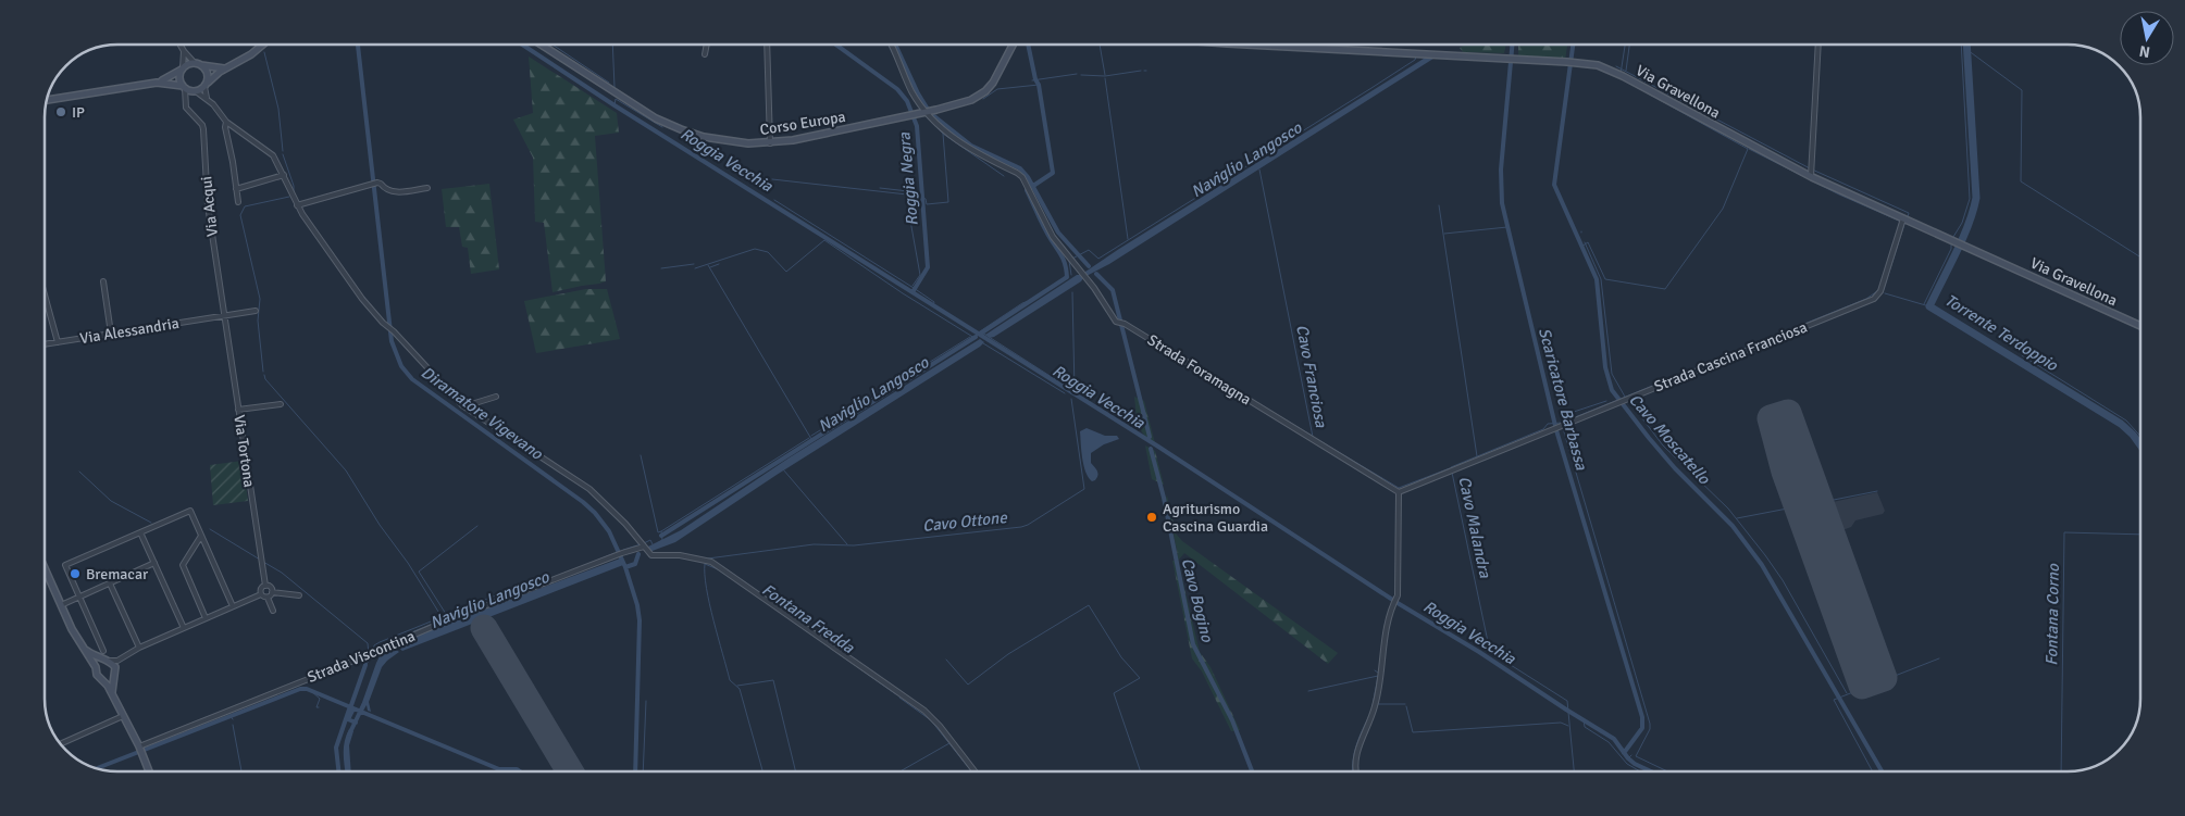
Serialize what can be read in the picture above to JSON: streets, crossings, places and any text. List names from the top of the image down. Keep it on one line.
{"streets":{"main road":["Via Gravellona","Corso Europa"],"street":["Via Acqui","Via Alessandria","Strada Cascina Franciosa","Strada Foramagna","Via Tortona","Strada Viscontina"]},"crossings":[["Via Gravellona","Strada Cascina Franciosa"],["Corso Europa","Strada Foramagna"],["Via Acqui","Via Alessandria"],["Via Acqui","Via Tortona"],["Via Alessandria","Via Tortona"],["Strada Cascina Franciosa","Strada Foramagna"]],"water":["Roggia Vecchia","Naviglio Langosco","Roggia Negra","Torrente Terdoppio","Cavo Franciosa","Scaricatore Barbassa","Diramatore Vigevano","Cavo Moscatello","Cavo Ottone","Cavo Malandra","Cavo Bogino","Fontana Corno","Fontana Fredda"],"places":["IP","Agriturismo Cascina Guardia","Bremacar"],"north":"bottom"}
